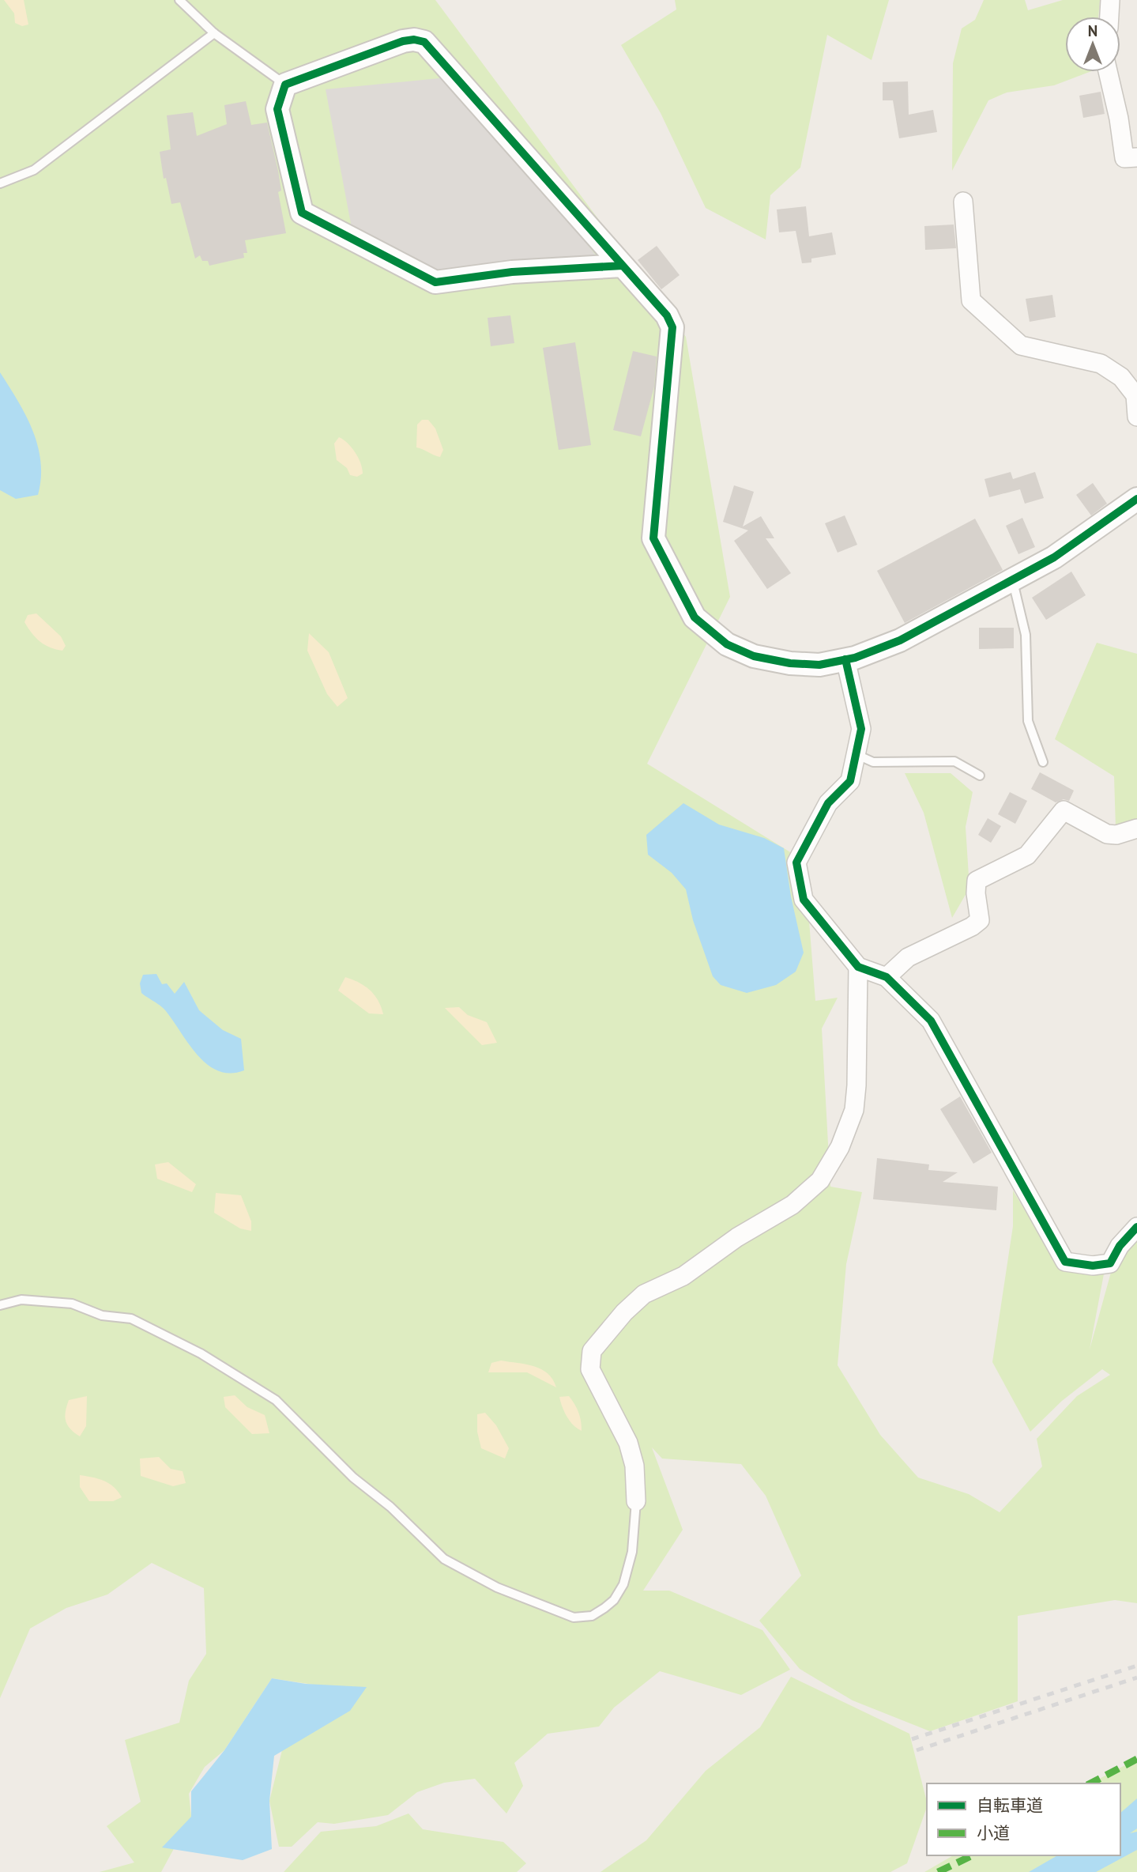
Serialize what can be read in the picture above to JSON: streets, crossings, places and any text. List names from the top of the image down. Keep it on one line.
{"legend":["自転車道","小道"],"north":"top"}
